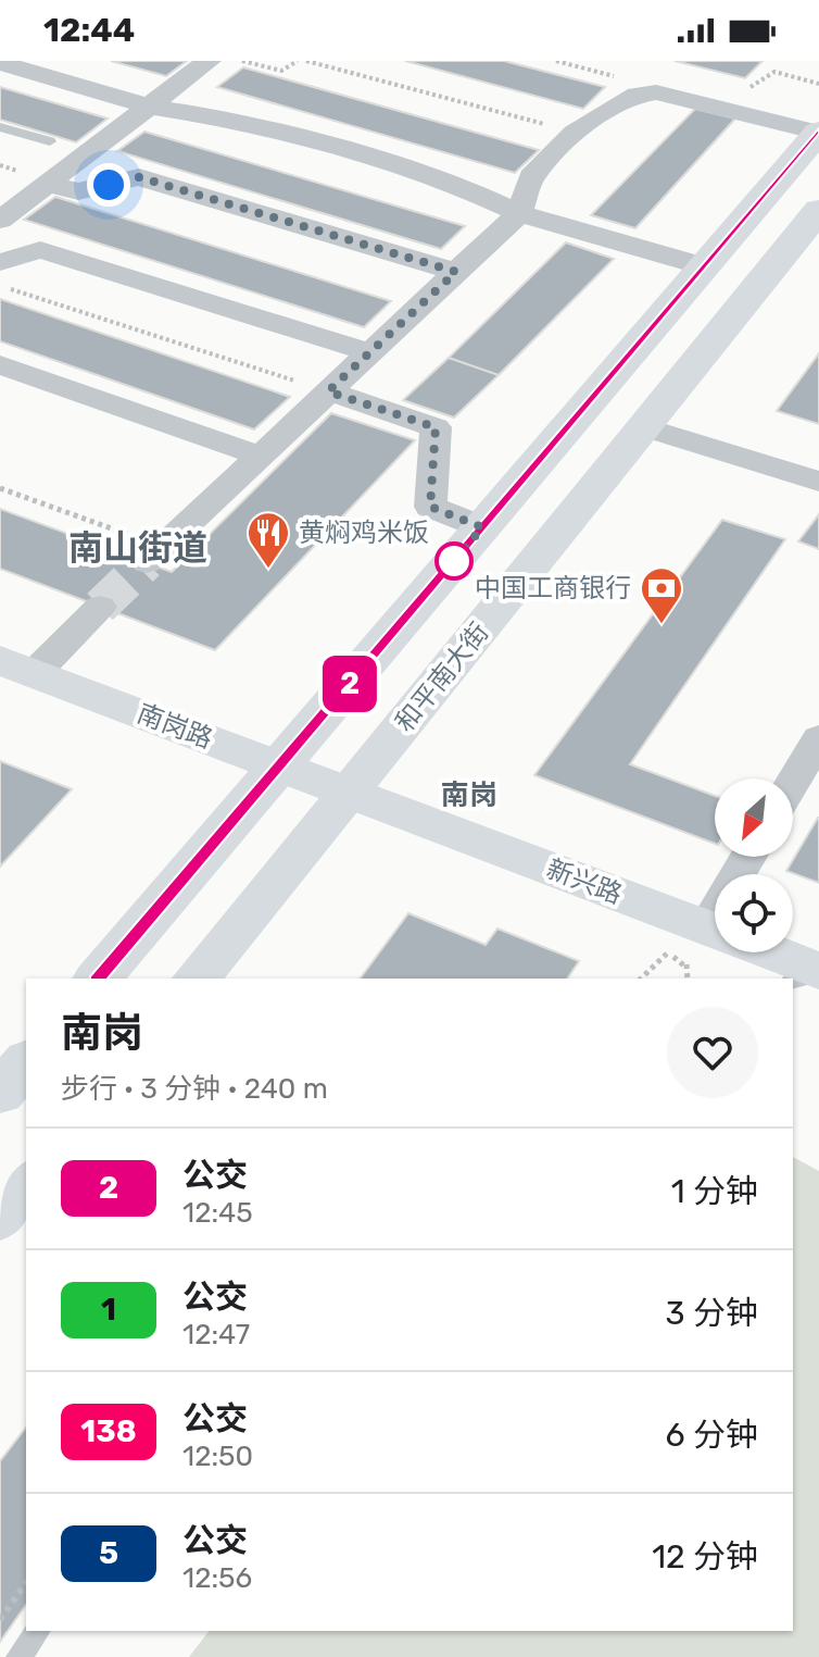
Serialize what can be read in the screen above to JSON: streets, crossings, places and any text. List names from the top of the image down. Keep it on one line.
{"streets":{"main road":["和平南大街","南岗路","新兴路"]},"crossings":[["和平南大街","南岗路"],["和平南大街","新兴路"],["南岗路","新兴路"]],"districts":["南山街道","南岗"],"places":{"restaurant":["黄焖鸡米饭"],"bank":["中国工商银行"]},"lines":["bus line 2"],"north":"bottom left","page":{"status":"12:44","on_map":"2","heading":["南岗","步行 · 3 分钟 · 240 m"],"list":[{"mark":"2","name":"公交","note":"12:45","value":"1 分钟"},{"mark":"1","name":"公交","note":"12:47","value":"3 分钟"},{"mark":"138","name":"公交","note":"12:50","value":"6 分钟"},{"mark":"5","name":"公交","note":"12:56","value":"12 分钟"}]}}
